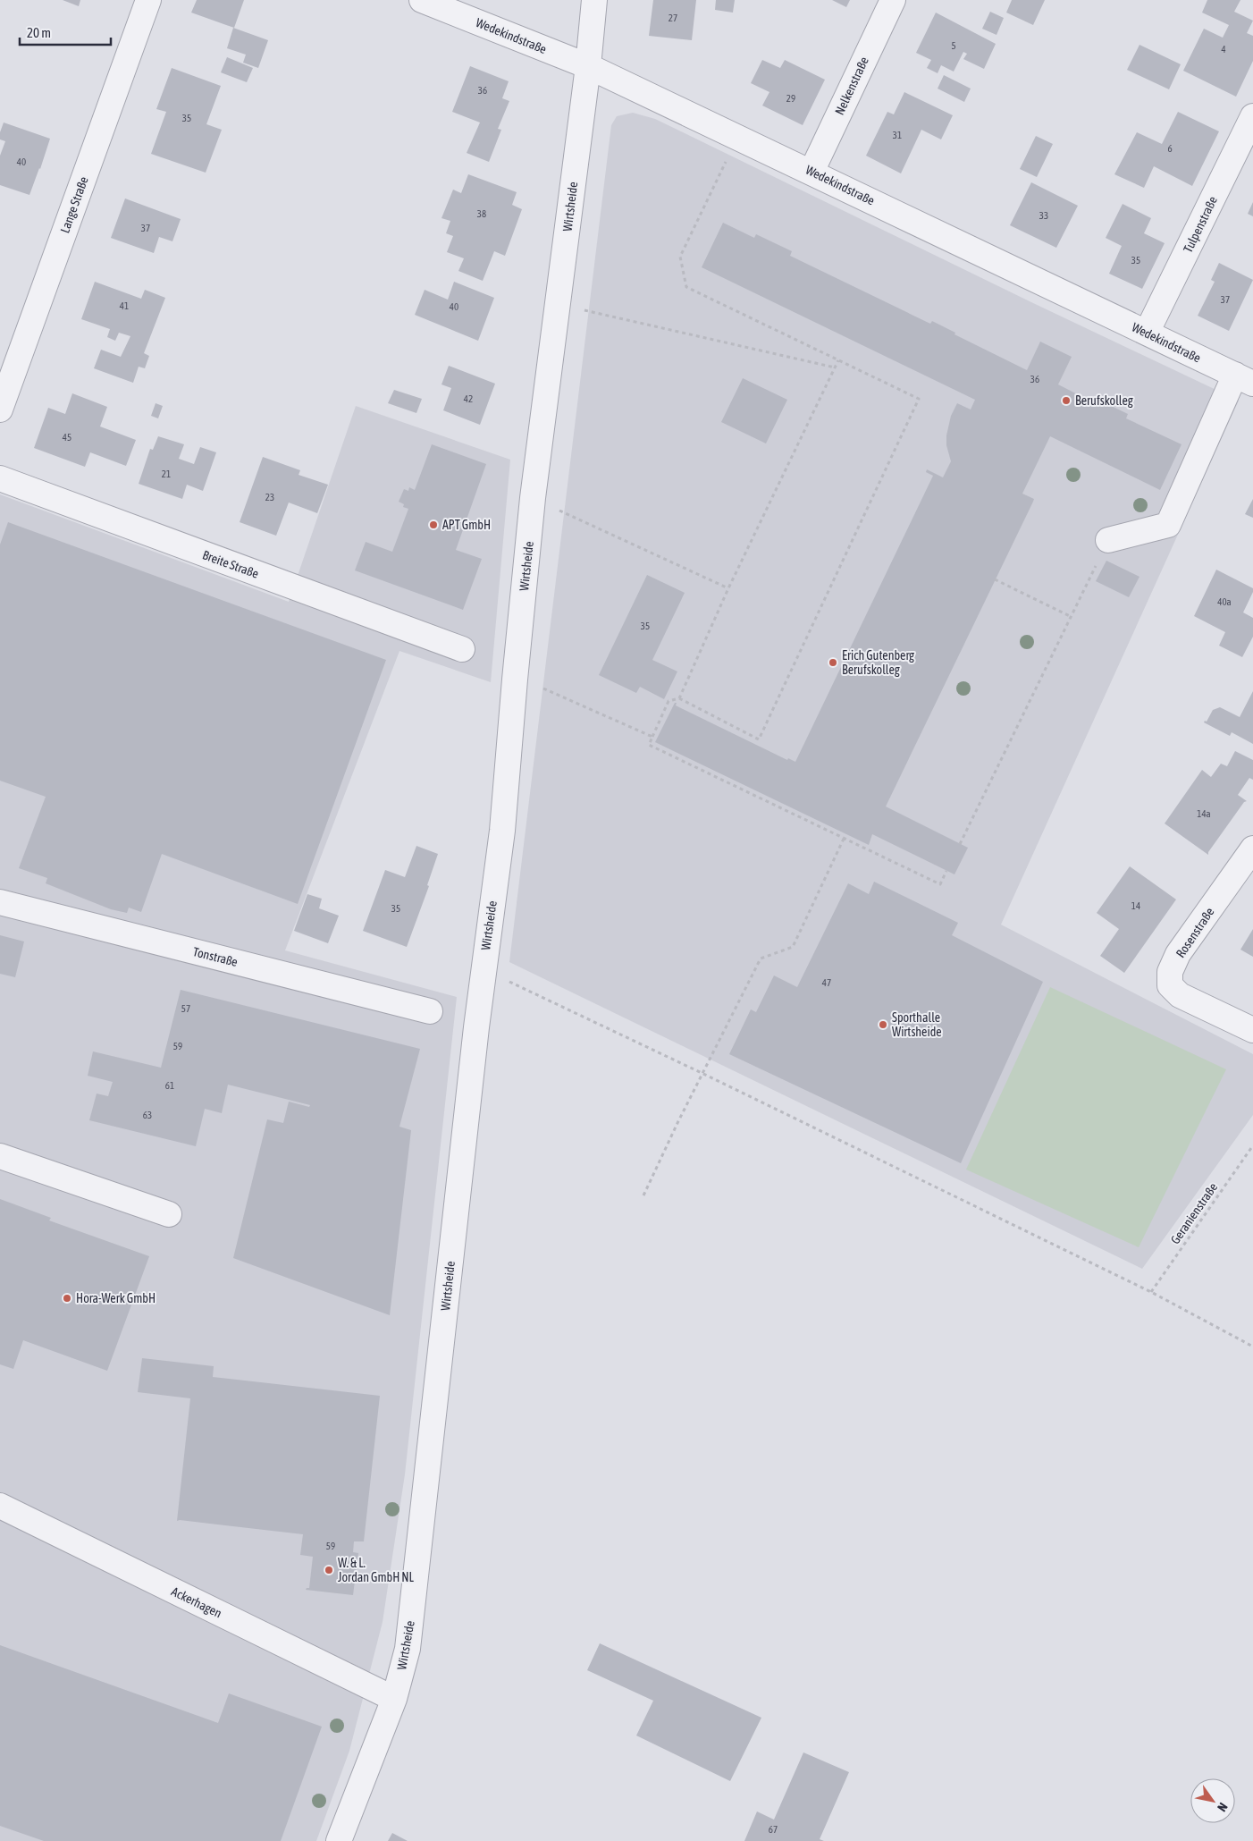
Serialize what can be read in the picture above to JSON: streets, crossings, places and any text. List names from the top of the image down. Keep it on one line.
{"streets":{"street":["Wedekindstraße","Nelkenstraße","Lange Straße","Wirtsheide","Tulpenstraße","Breite Straße","Rosenstraße","Tonstraße","Ackerhagen"],"path":["Geranienstraße"]},"crossings":[["Wedekindstraße","Nelkenstraße"],["Wedekindstraße","Wirtsheide"],["Wedekindstraße","Tulpenstraße"],["Wirtsheide","Ackerhagen"]],"places":["Berufskolleg","APT GmbH","Erich Gutenberg Berufskolleg","Sporthalle Wirtsheide","Hora-Werk GmbH","W. & L. Jordan GmbH NL"],"house_numbers":["27","5","4","36","29","35","31","6","40","38","33","37","35","37","41","40","36","42","45","21","23","40a","35","14a","14","35","47","57","59","61","63","59","67"],"scale_bar":"20 m","north":"bottom right"}
